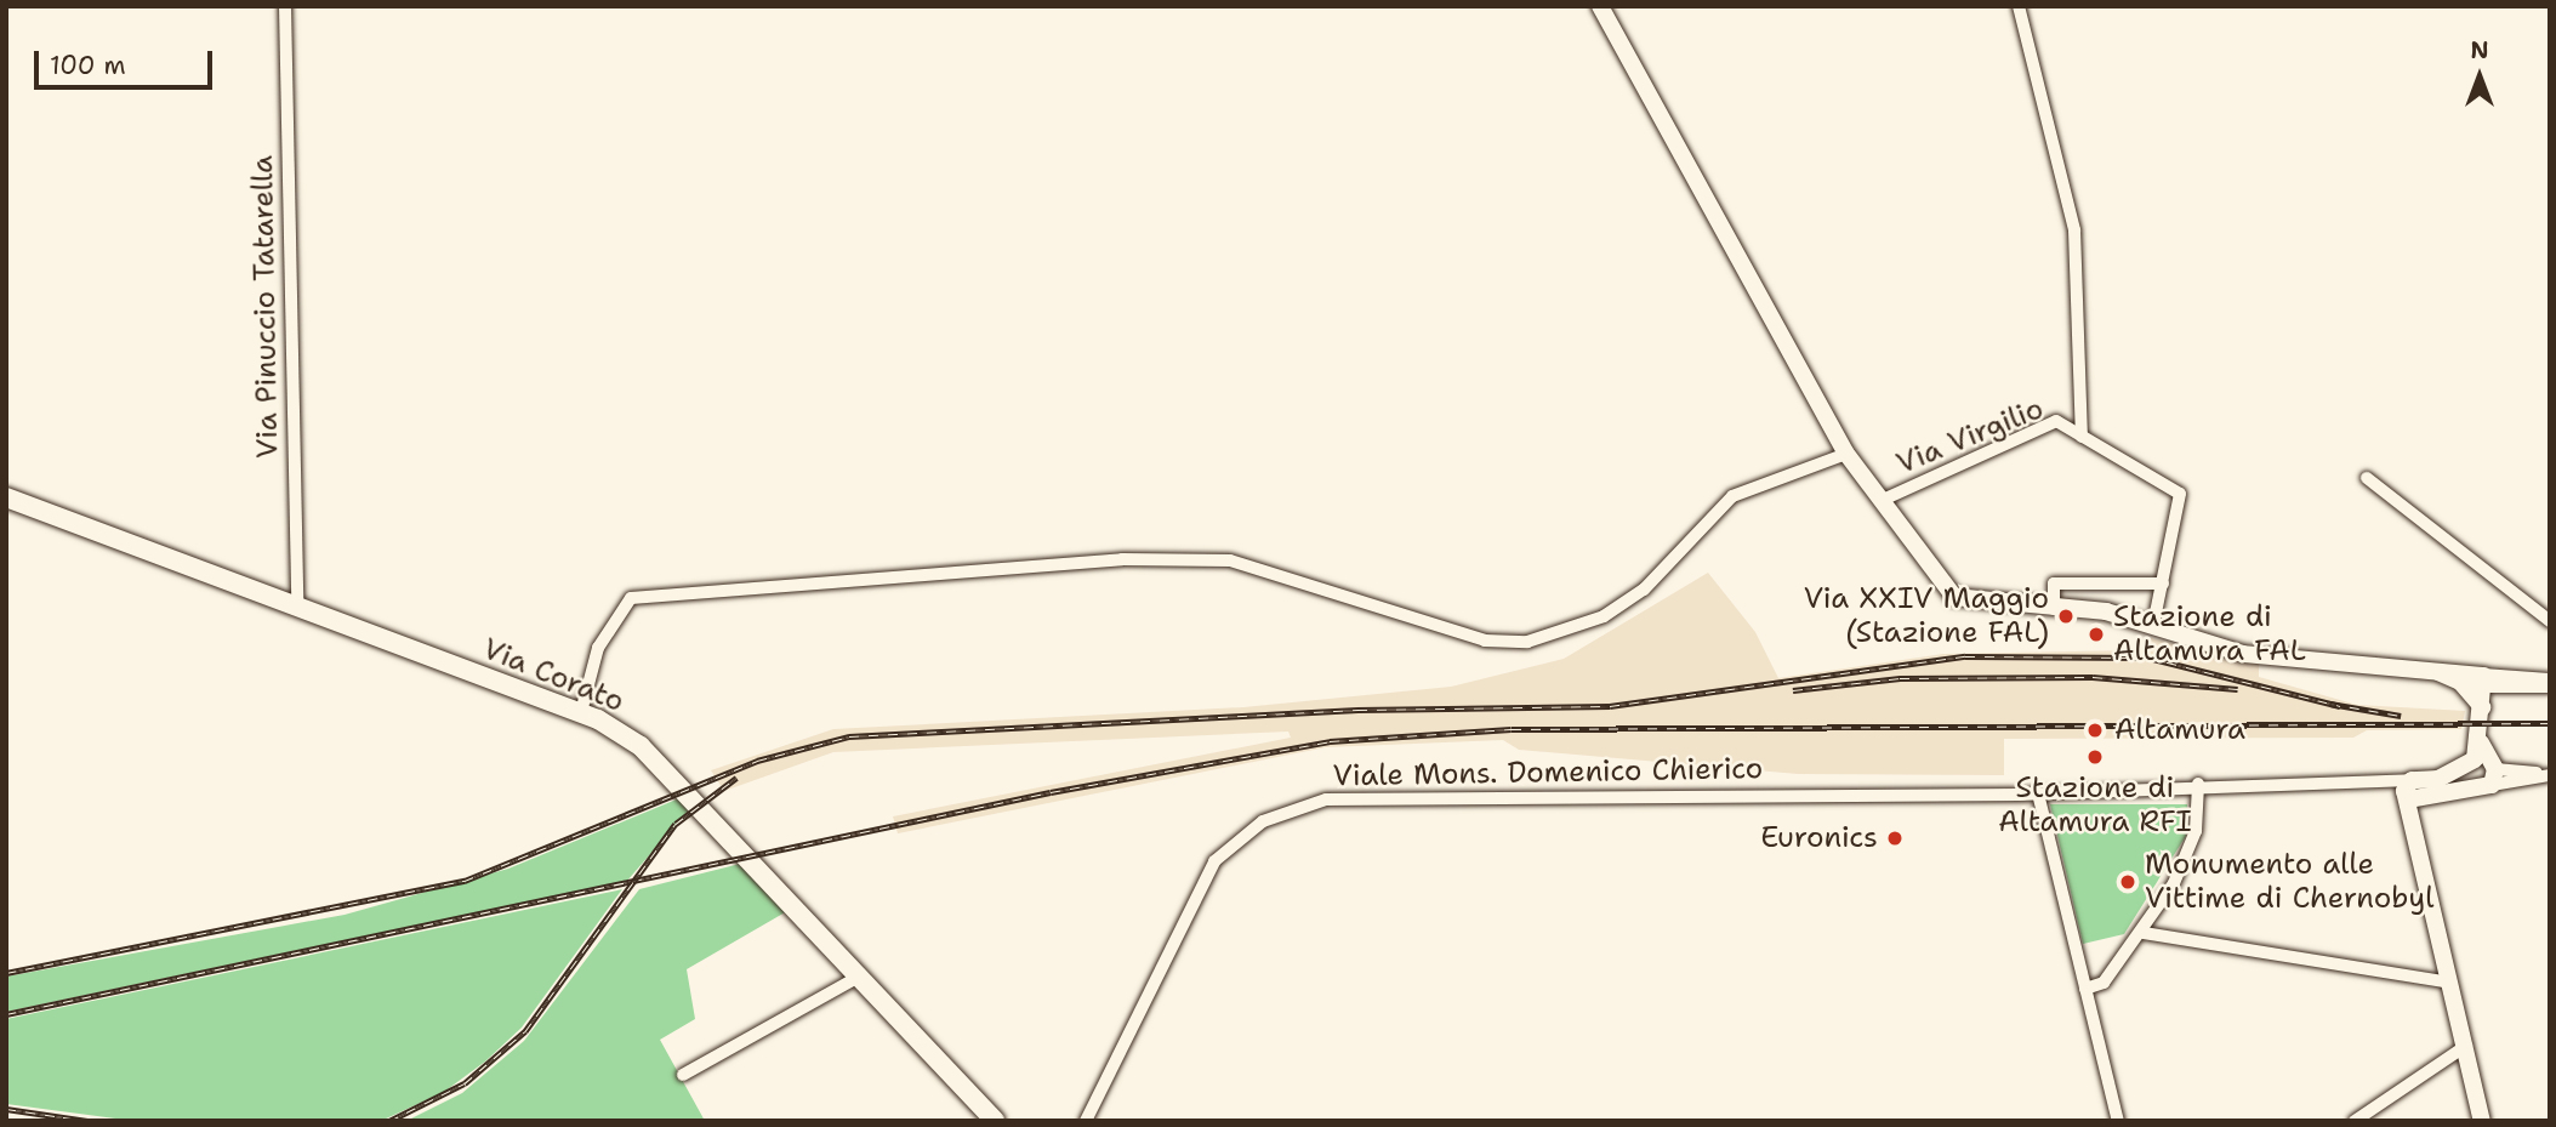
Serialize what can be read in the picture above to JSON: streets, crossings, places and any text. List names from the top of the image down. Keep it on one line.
{"streets":{"main road":["Via Corato"],"street":["Via Pinuccio Tatarella","Via Virgilio","Viale Mons. Domenico Chierico"]},"crossings":[["Via Pinuccio Tatarella","Via Corato"]],"places":["Via XXIV Maggio (Stazione FAL)","Stazione di Altamura FAL","Altamura","Stazione di Altamura RFI","Euronics","Monumento alle Vittime di Chernobyl"],"scale_bar":"100 m","north":"top"}
